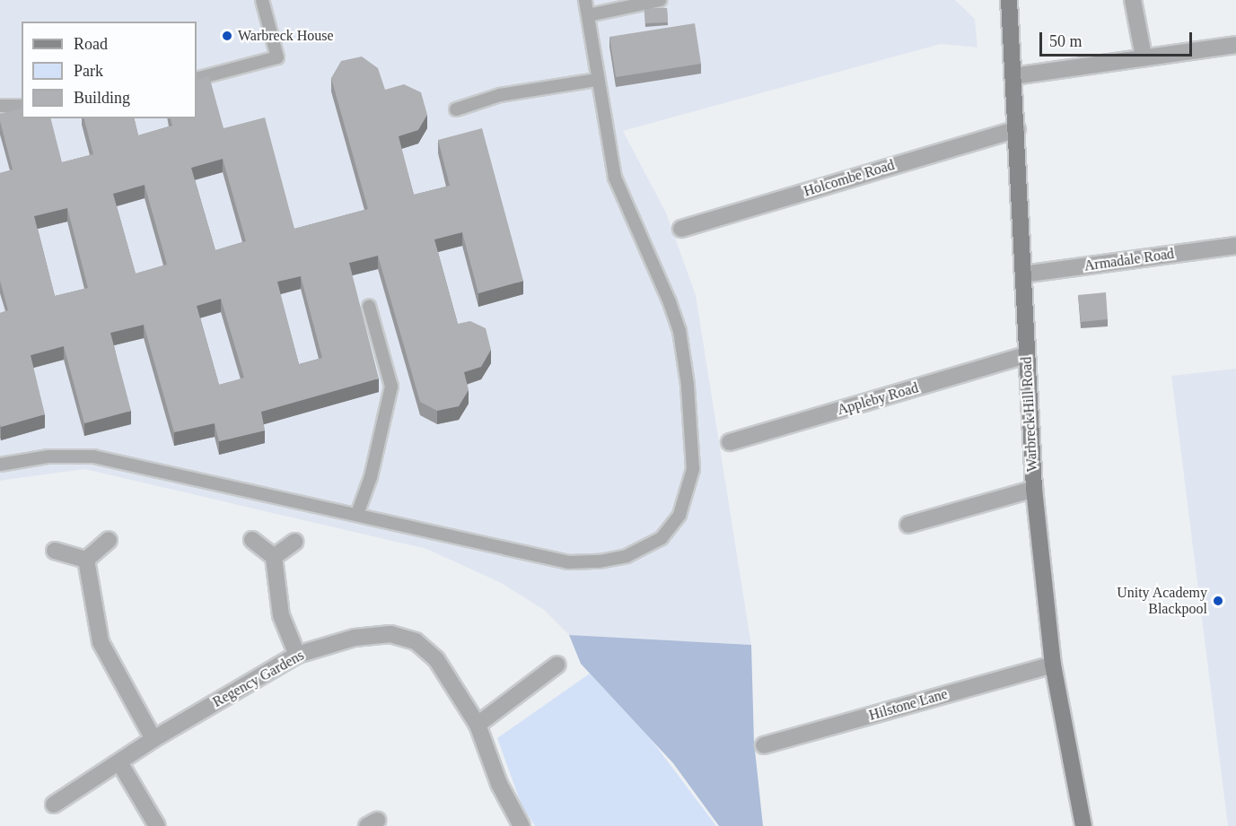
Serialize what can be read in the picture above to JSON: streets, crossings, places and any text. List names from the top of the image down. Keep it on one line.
{"streets":{"main road":["Warbreck Hill Road"],"street":["Holcombe Road","Armadale Road","Appleby Road","Regency Gardens","Hilstone Lane"]},"crossings":[["Holcombe Road","Warbreck Hill Road"],["Armadale Road","Warbreck Hill Road"],["Appleby Road","Warbreck Hill Road"],["Warbreck Hill Road","Hilstone Lane"]],"places":["Warbreck House","Unity Academy Blackpool"],"legend":["Road","Park","Building"],"scale_bar":"50 m"}
